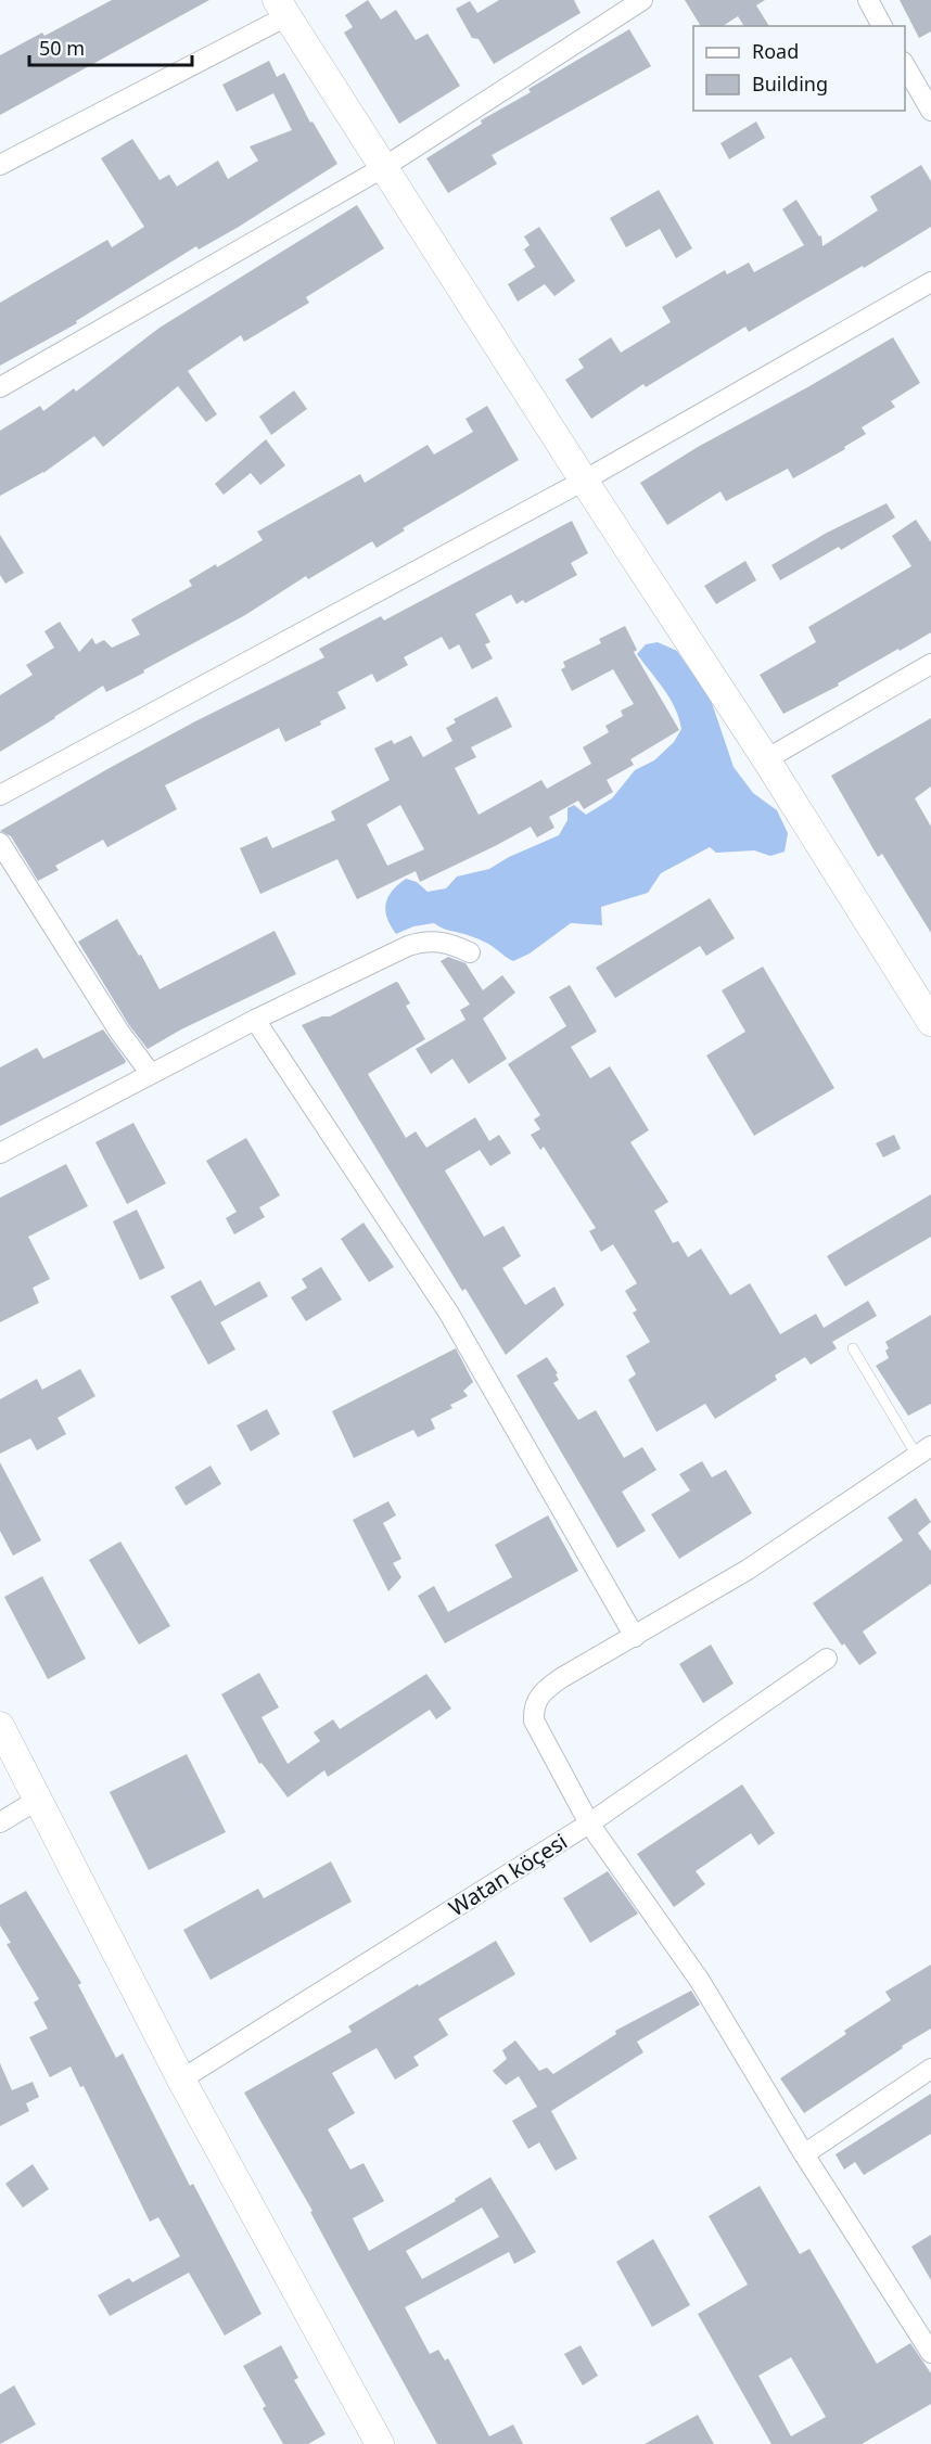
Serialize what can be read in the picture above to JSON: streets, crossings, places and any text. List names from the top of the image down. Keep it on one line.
{"streets":{"street":["Watan köçesi"]},"legend":["Road","Building"],"scale_bar":"50 m"}
